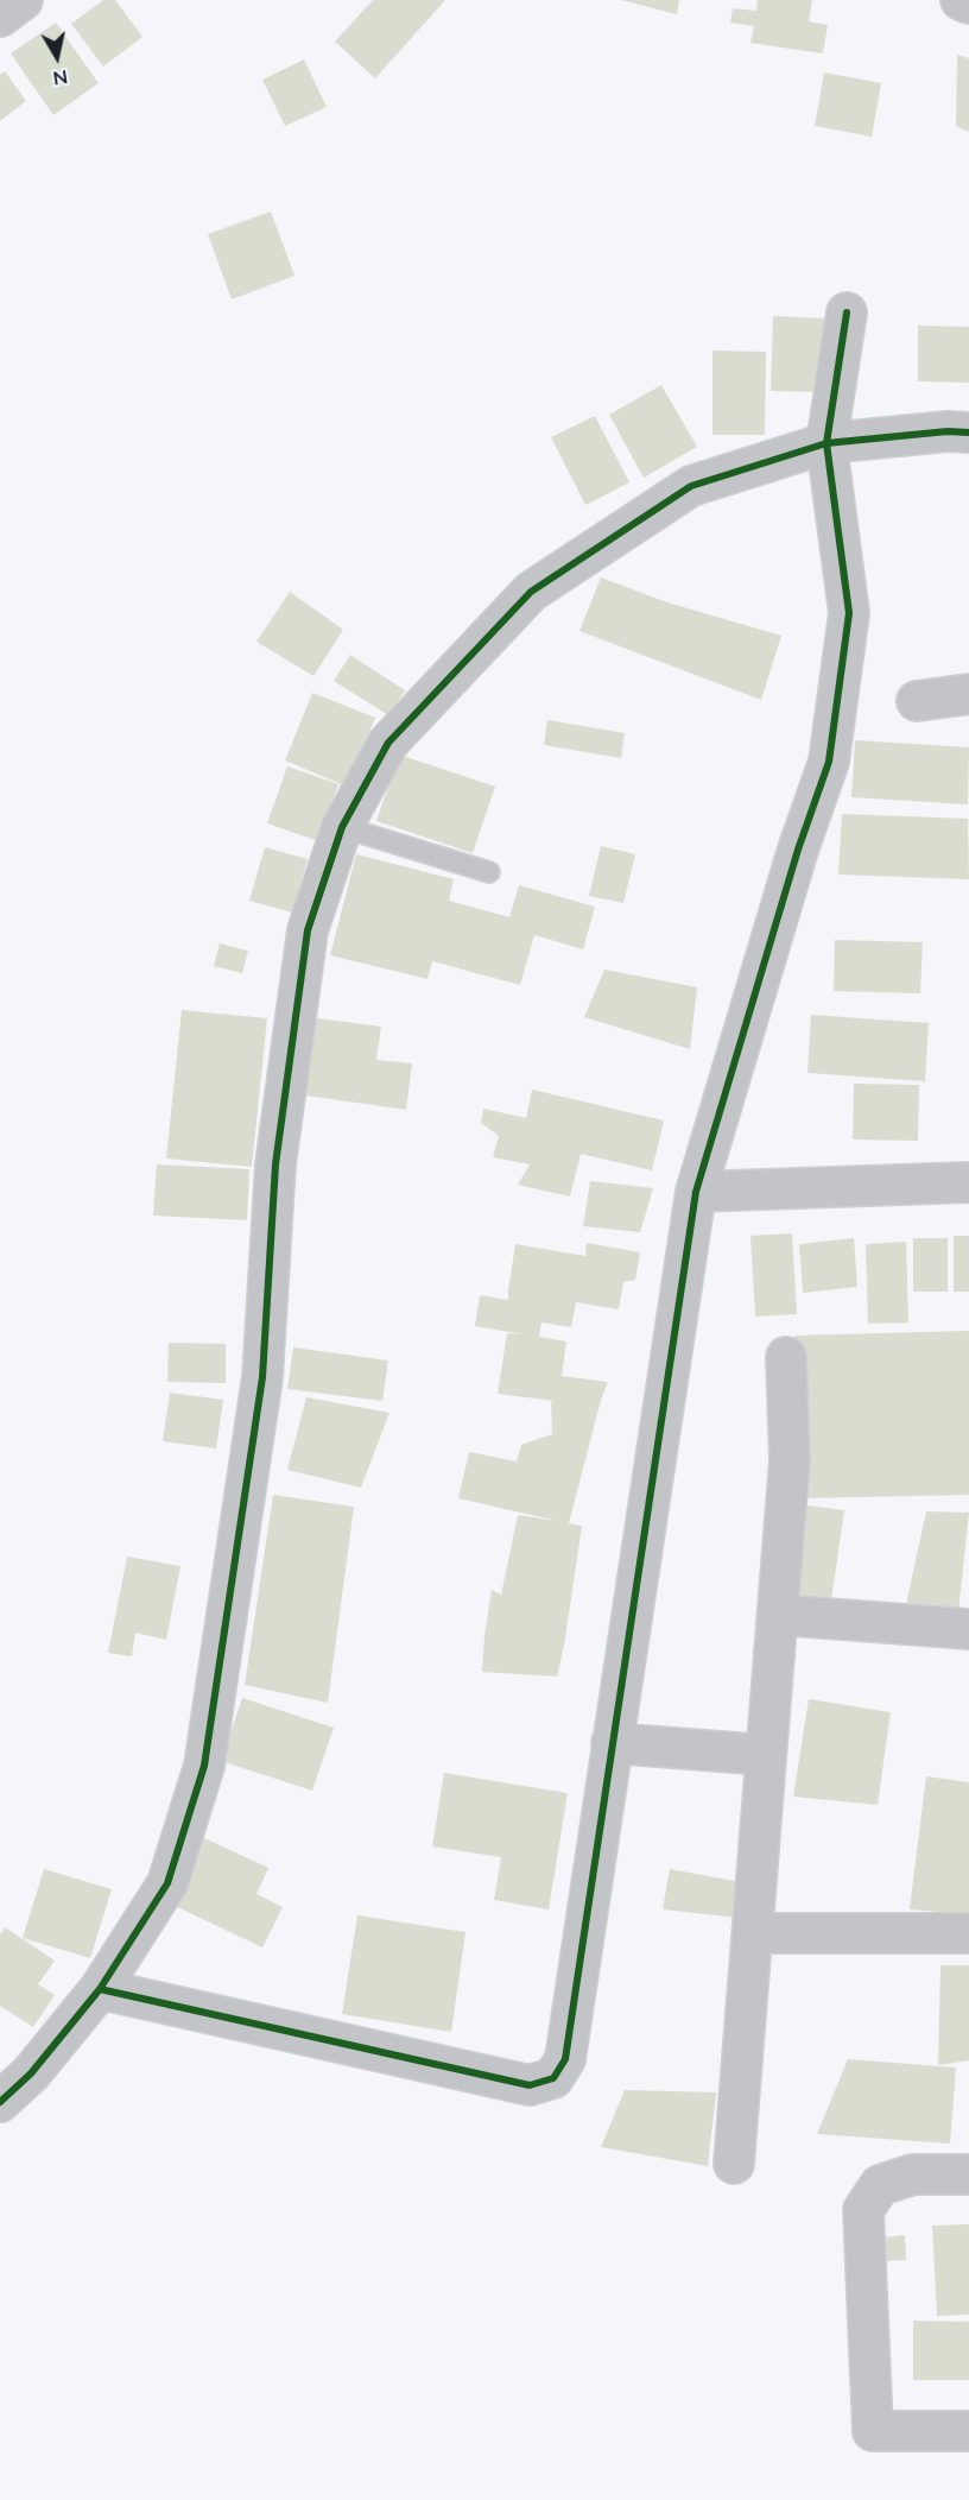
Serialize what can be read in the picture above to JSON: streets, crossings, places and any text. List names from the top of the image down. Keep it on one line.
{"north":"bottom"}
